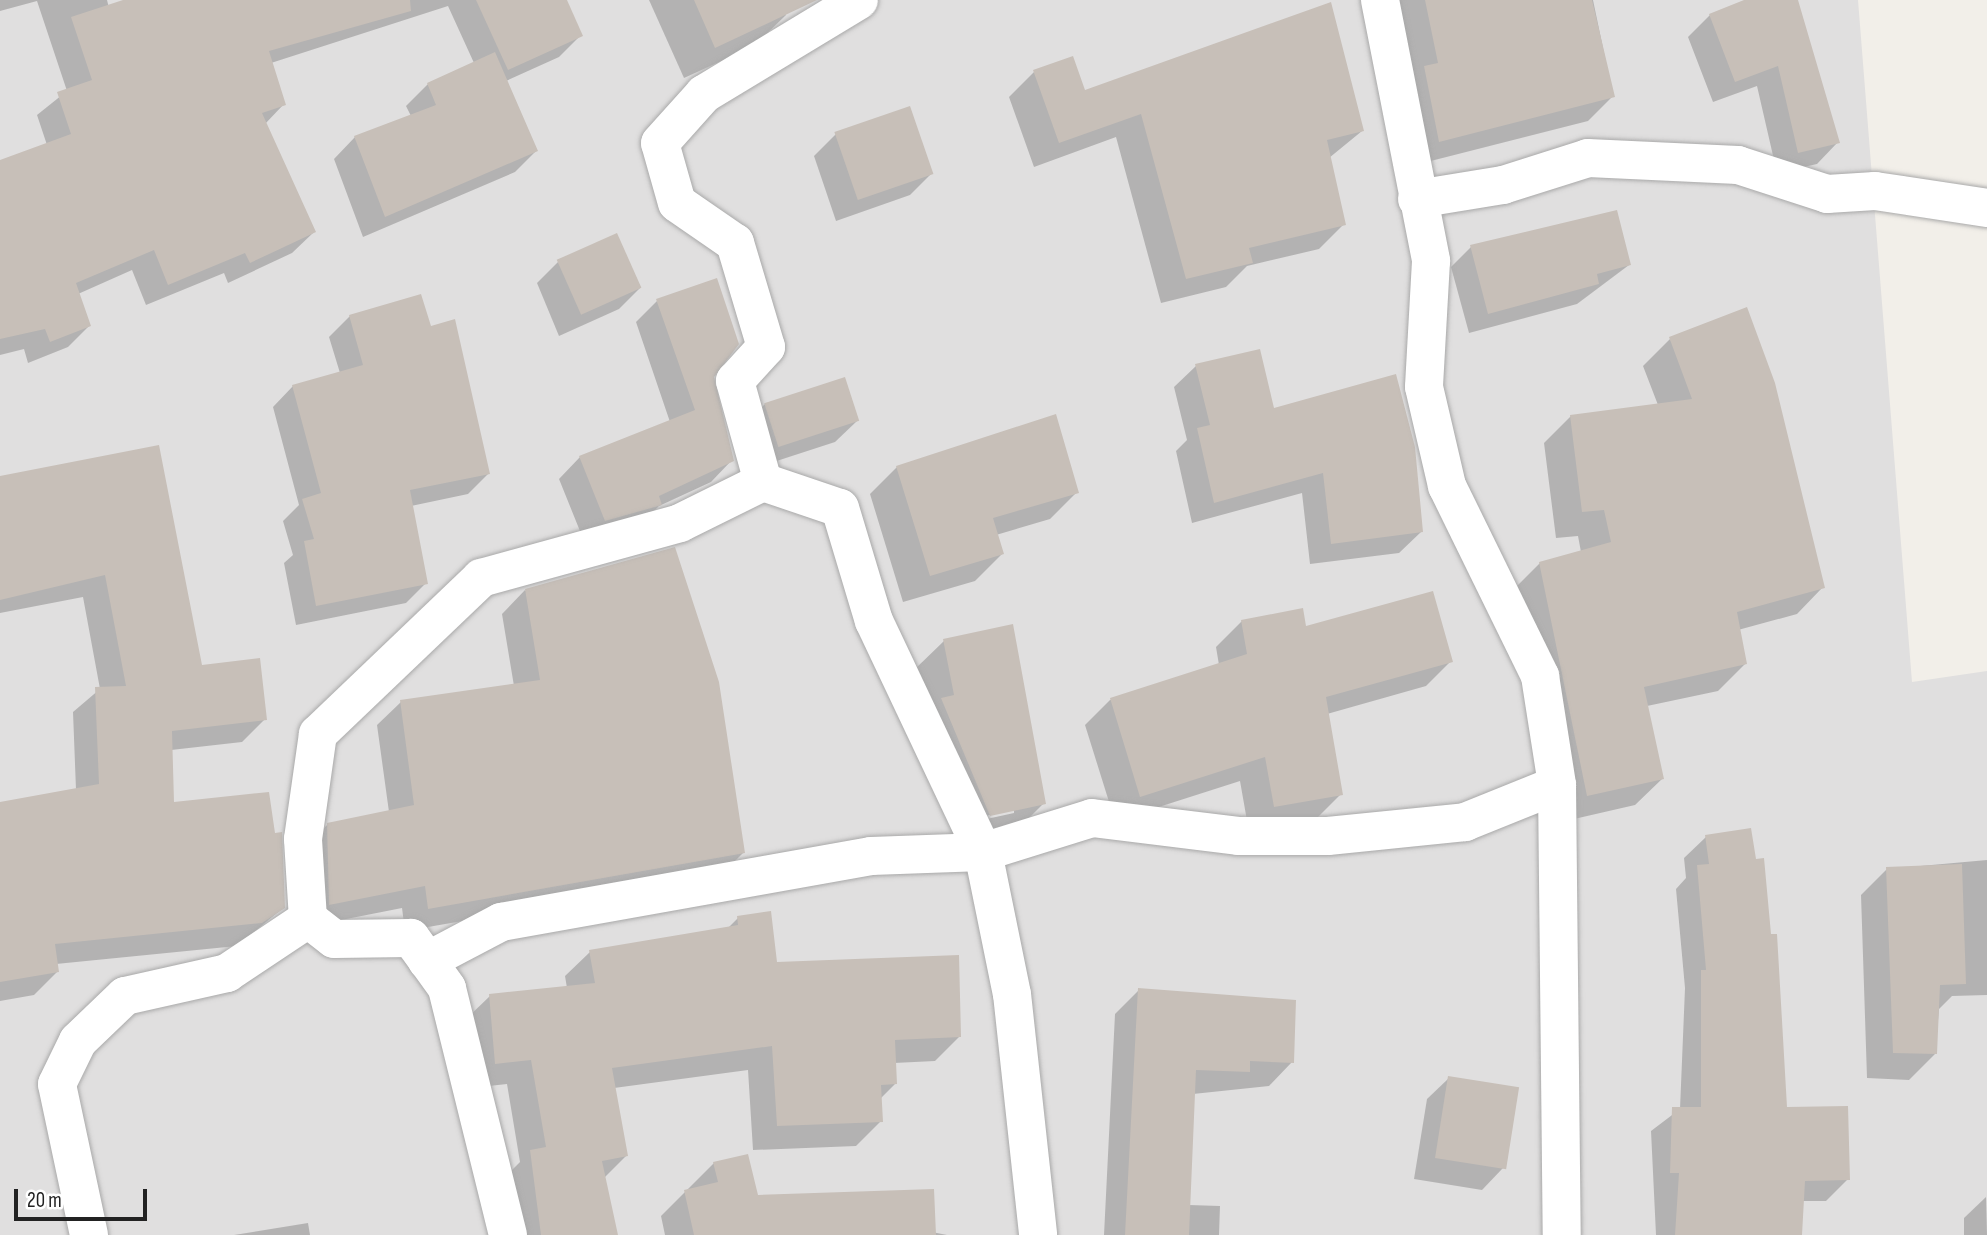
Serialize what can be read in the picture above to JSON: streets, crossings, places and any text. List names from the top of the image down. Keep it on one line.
{"scale_bar":"20 m"}
